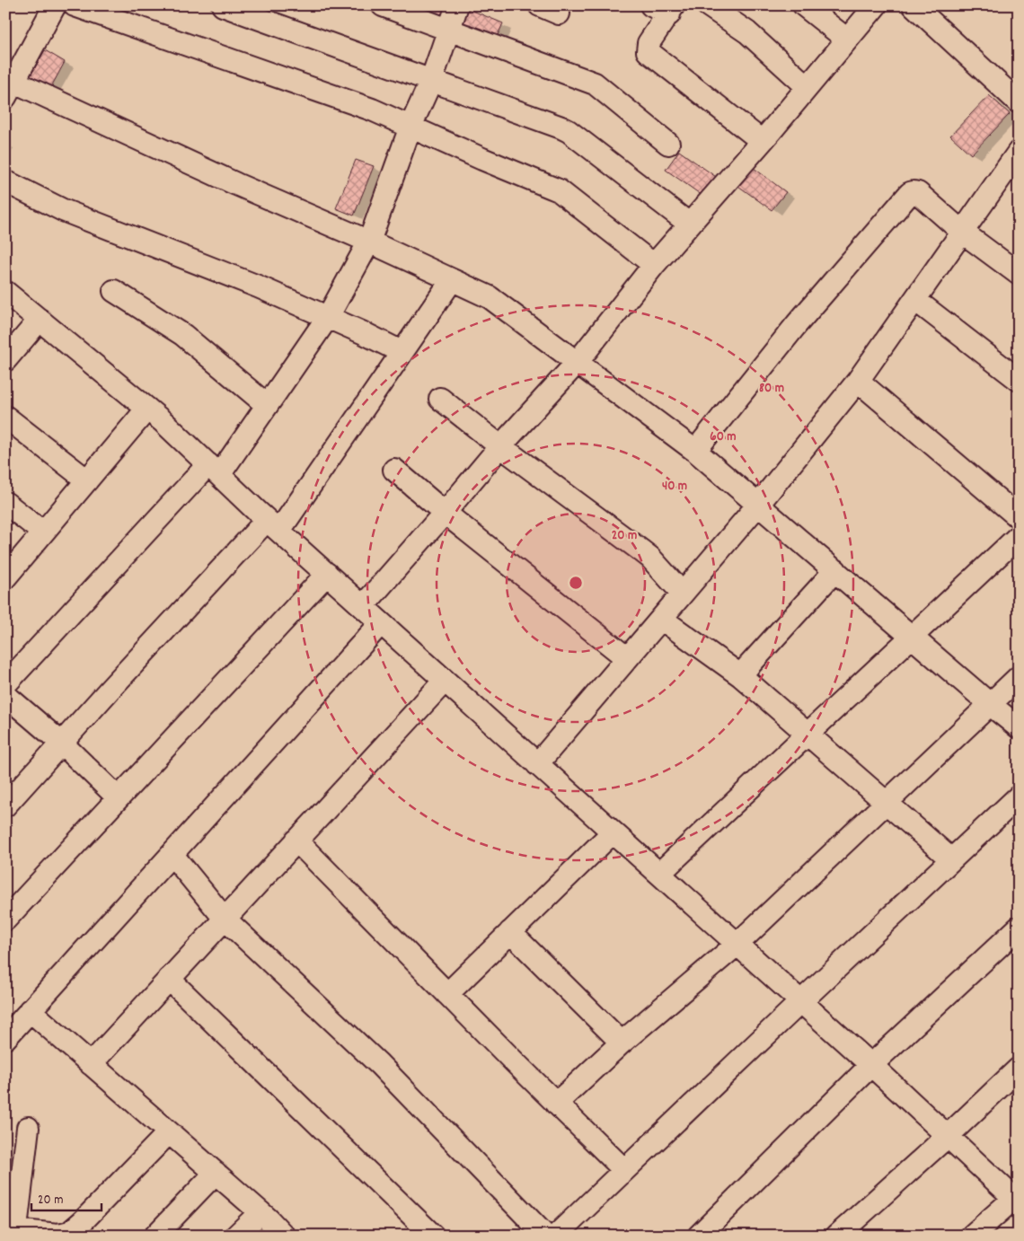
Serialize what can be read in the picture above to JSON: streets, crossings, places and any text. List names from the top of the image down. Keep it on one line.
{"scale_bar":"20 m","rings":["80 m","60 m","40 m","20 m"]}
